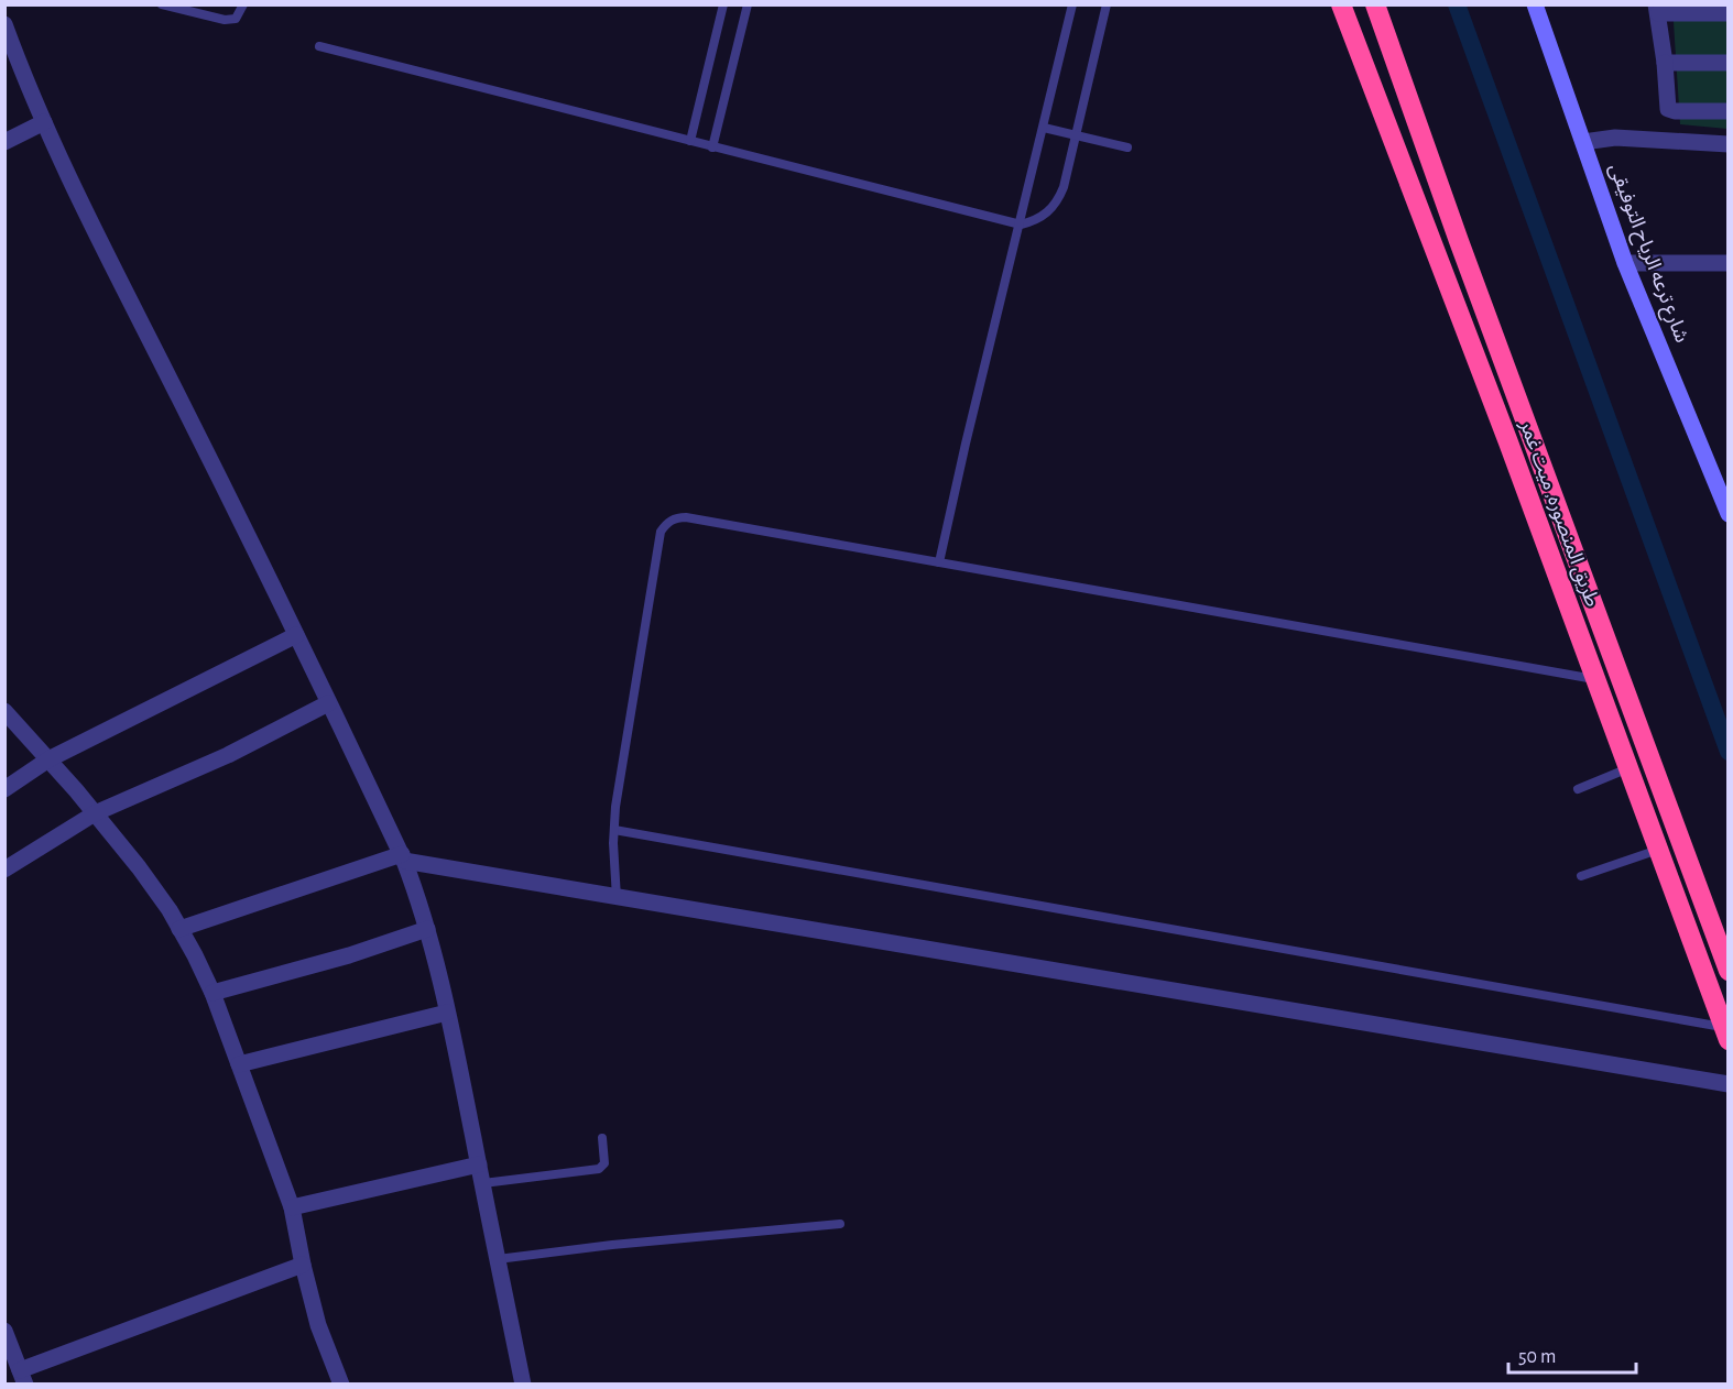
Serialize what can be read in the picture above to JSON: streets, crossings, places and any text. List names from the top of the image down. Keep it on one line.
{"streets":{"highway":["طريق المنصوره, ميت غمر"],"main road":["شارع ترعه الرياح التوفيقى"]},"scale_bar":"50 m"}
